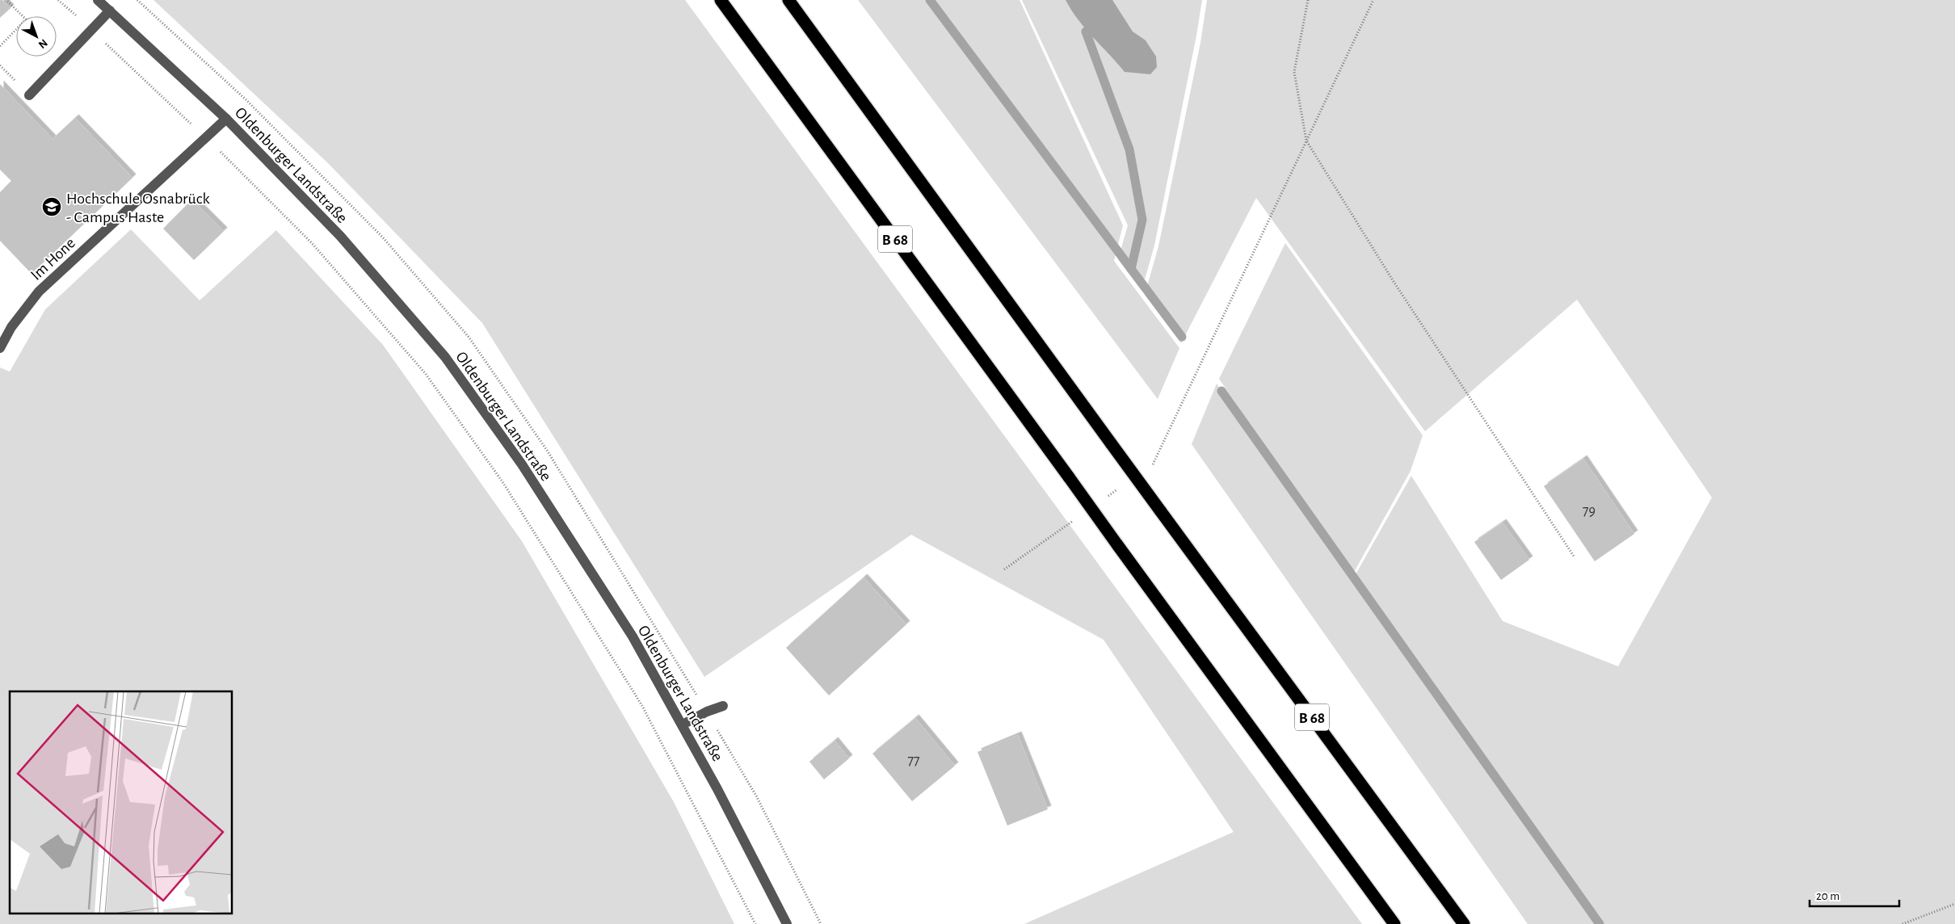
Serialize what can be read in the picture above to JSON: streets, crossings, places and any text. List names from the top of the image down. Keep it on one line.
{"streets":{"highway":["B 68"],"street":["Oldenburger Landstraße","Im Hone"]},"crossings":[["Oldenburger Landstraße","Im Hone"]],"places":{"school or university":["Hochschule Osnabrück - Campus Haste"]},"house_numbers":["79","77"],"scale_bar":"20 m","north":"bottom right"}
